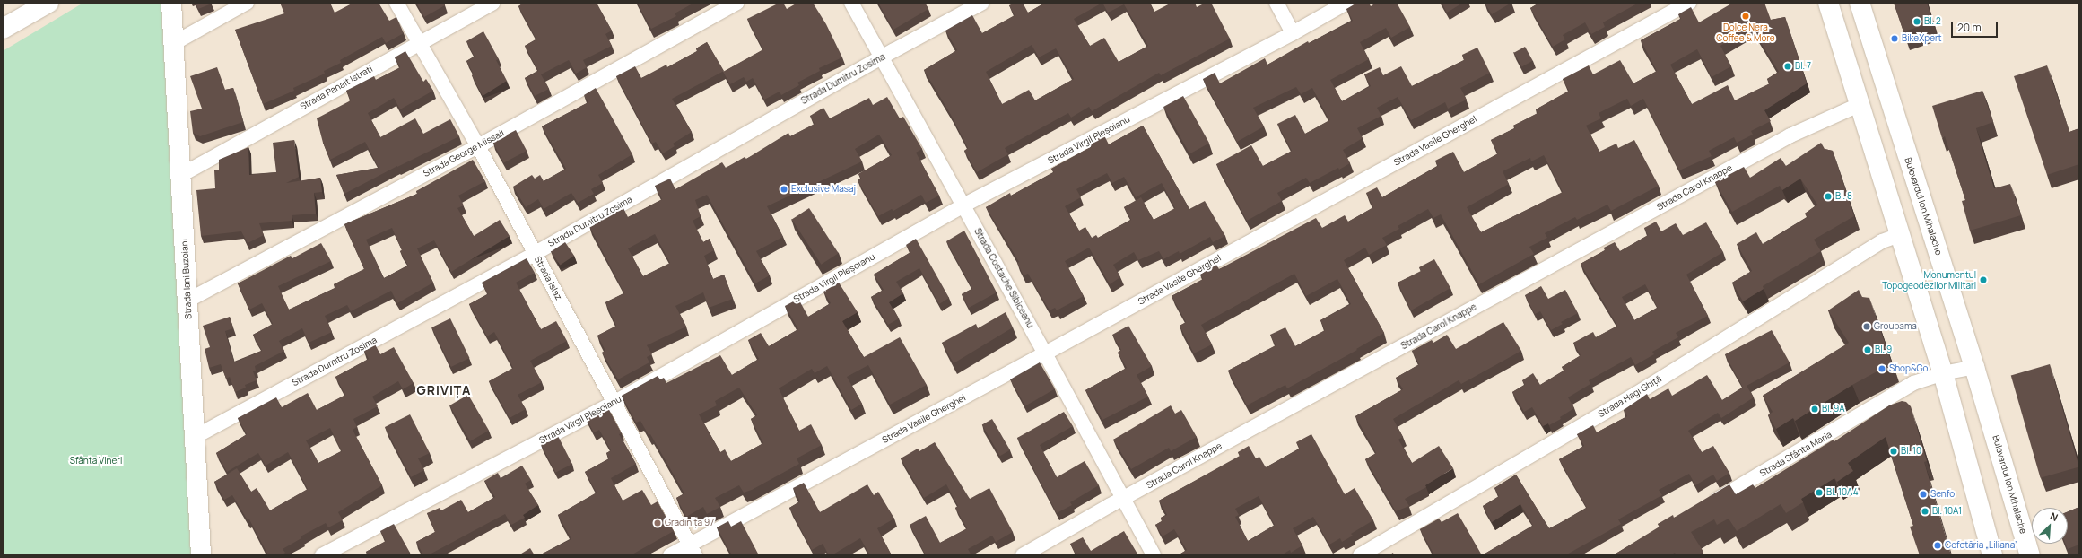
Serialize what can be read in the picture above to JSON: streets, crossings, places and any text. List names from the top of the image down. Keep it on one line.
{"streets":{"main road":["Bulevardul Ion Mihalache","Strada Iani Buzoiani"],"street":["Strada Dumitru Zosima","Strada Panait Istrati","Strada Virgil Pleșoianu","Strada Vasile Gherghel","Strada George Missail","Strada Carol Knappe","Strada Islaz","Strada Costache Sibiceanu","Strada Hagi Ghiță","Strada Sfânta Maria"]},"crossings":[["Strada Dumitru Zosima","Strada Islaz"],["Strada Dumitru Zosima","Strada Costache Sibiceanu"],["Strada Dumitru Zosima","Strada Iani Buzoiani"],["Strada Panait Istrati","Strada Islaz"],["Strada Panait Istrati","Strada Iani Buzoiani"],["Strada Virgil Pleșoianu","Strada Islaz"],["Strada Virgil Pleșoianu","Strada Costache Sibiceanu"],["Strada Vasile Gherghel","Strada Islaz"],["Strada Vasile Gherghel","Strada Costache Sibiceanu"],["Strada George Missail","Strada Islaz"],["Strada George Missail","Strada Iani Buzoiani"],["Strada Carol Knappe","Strada Costache Sibiceanu"],["Bulevardul Ion Mihalache","Strada Sfânta Maria"]],"districts":["GRIVIȚA"],"parks":["Sfânta Vineri"],"places":["Dolce Nera Coffee & More","Bl. 2","BikeXpert","Bl. 7","Exclusive Masaj","Bl. 8","Monumentul Topogeodezilor Militari","Groupama","Bl. 9","Shop&Go","Bl. 9A","Bl. 10","Bl. 10A4","Senfo","Bl. 10A1","Grădinița 97","Cofetăria „Liliana”"],"scale_bar":"20 m","north":"top right"}
